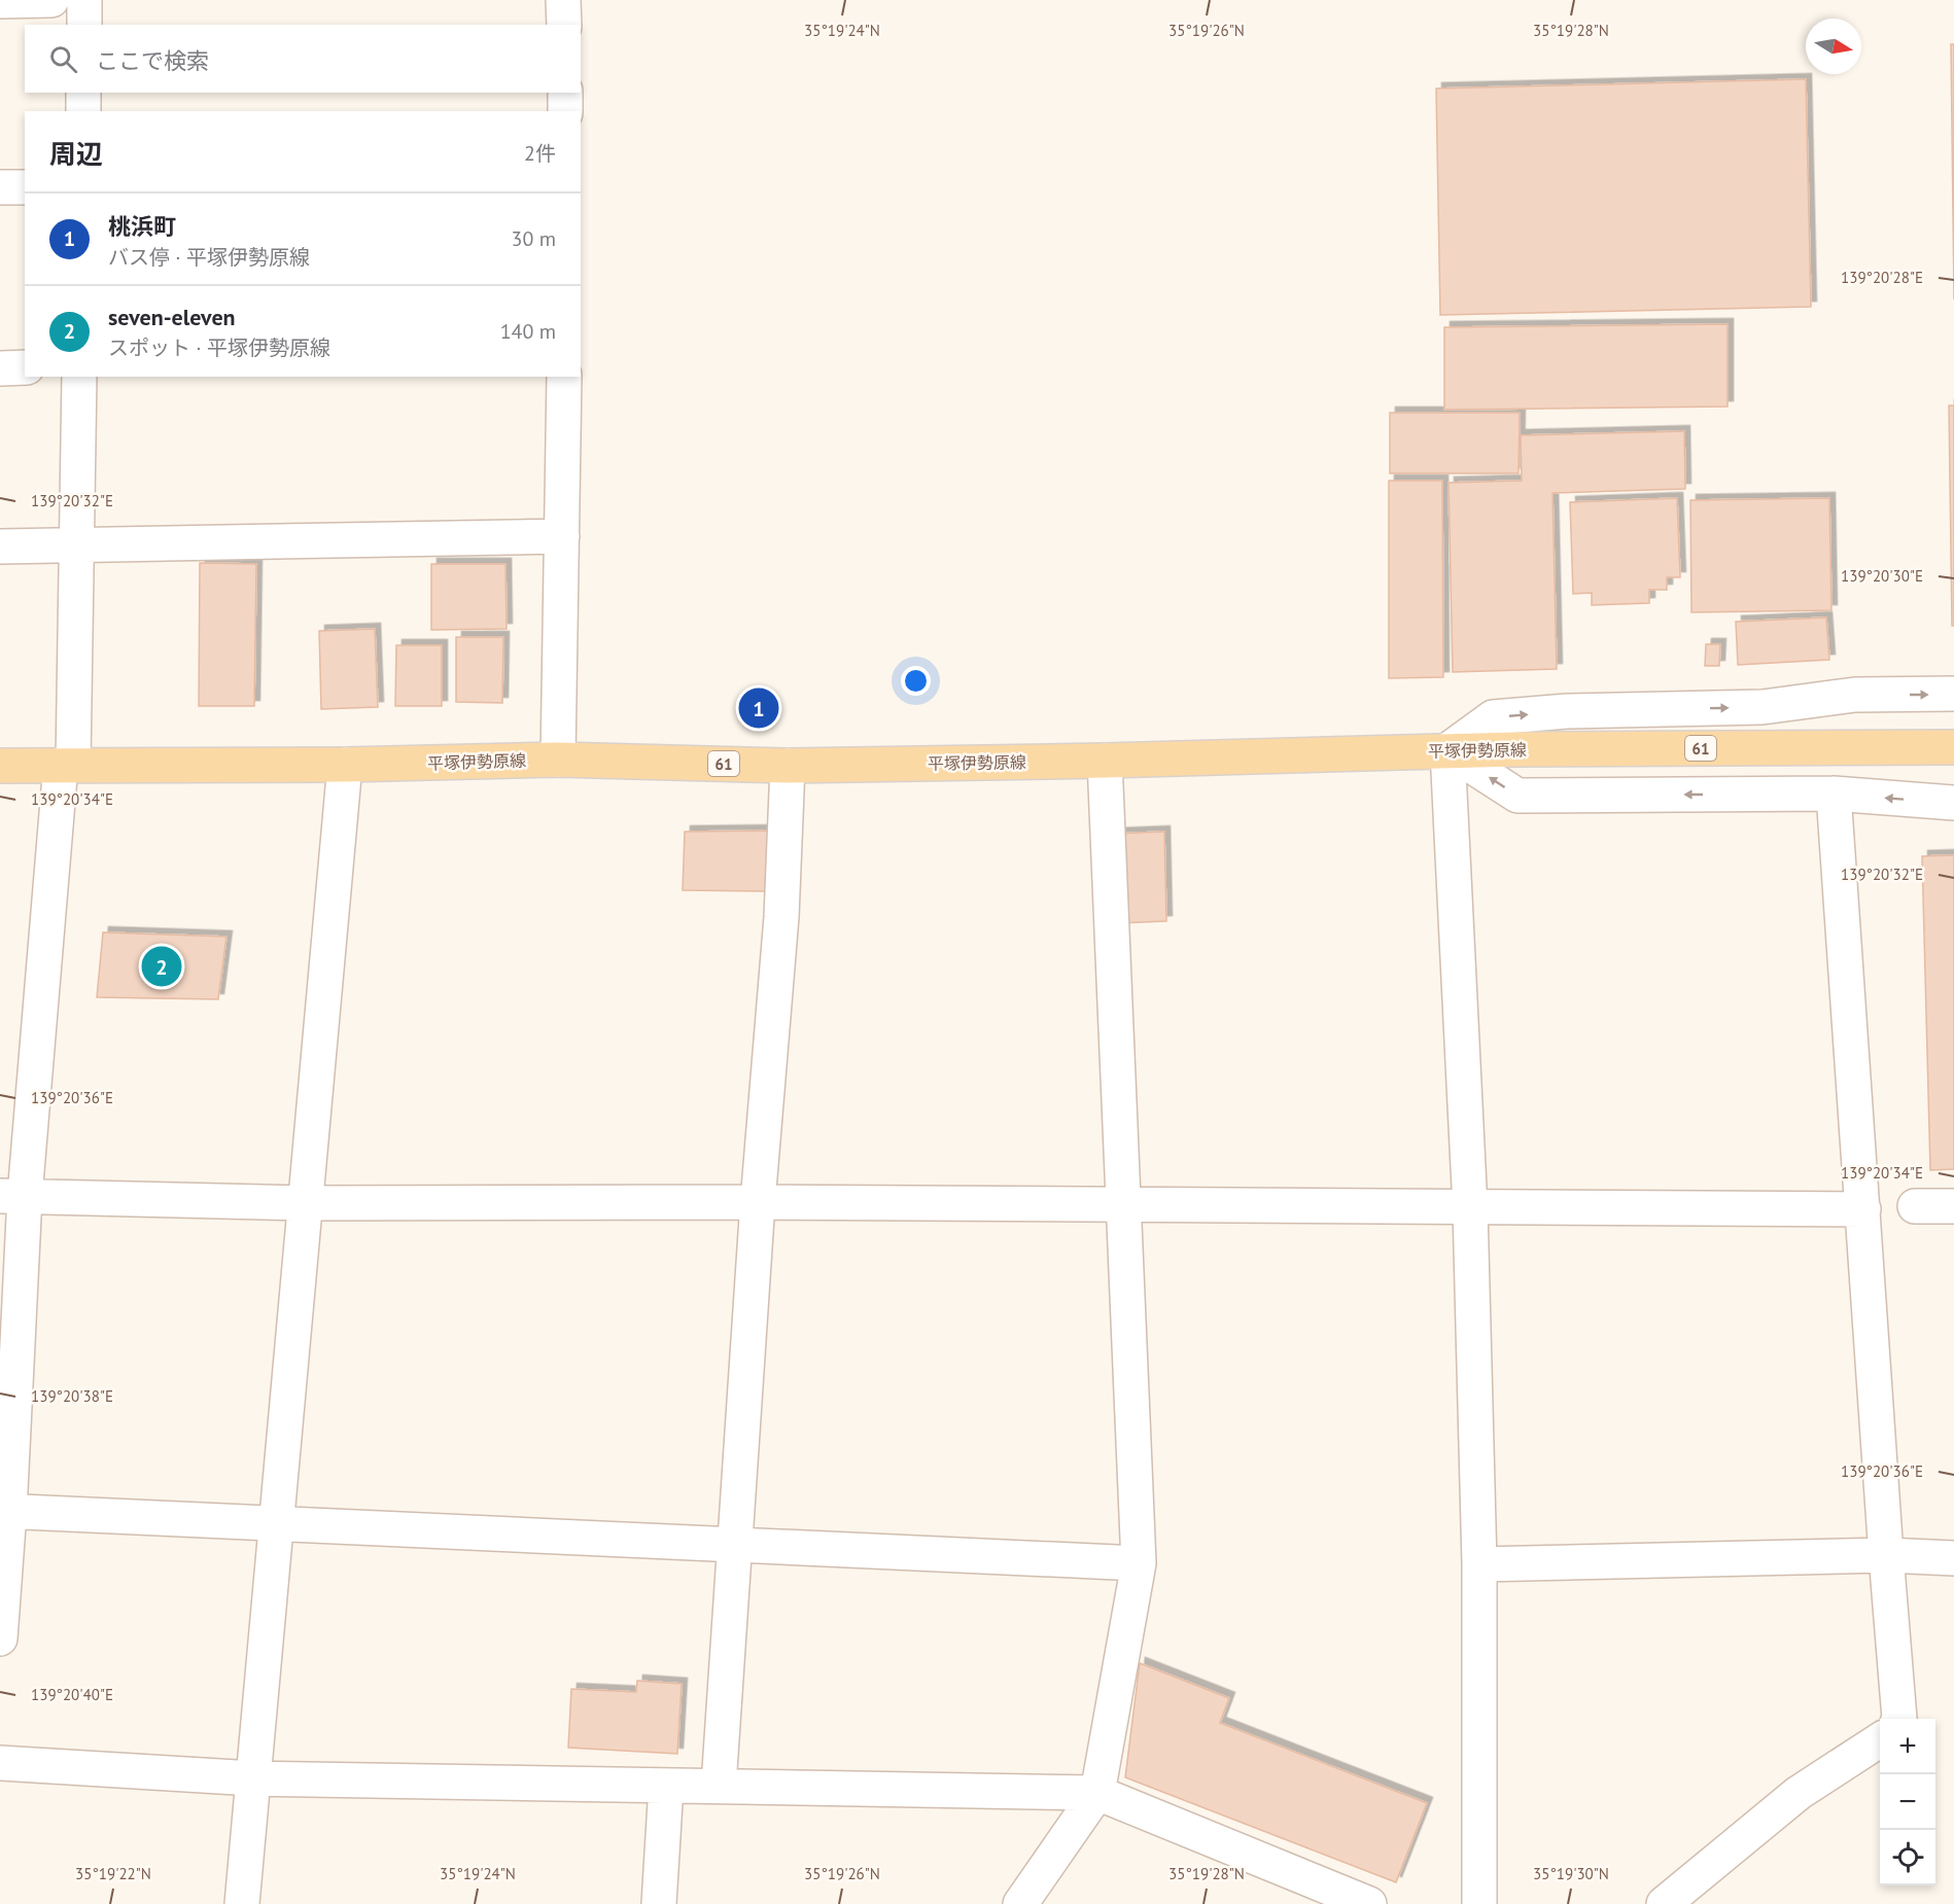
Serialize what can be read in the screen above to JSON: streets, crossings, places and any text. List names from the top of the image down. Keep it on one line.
{"streets":{"main road":["61","平塚伊勢原線"]},"north":"right","page":{"search":"ここで検索","heading":["周辺","2件"],"list":[{"mark":"1","name":"桃浜町","note":"バス停 · 平塚伊勢原線","value":"30 m"},{"mark":"2","name":"seven-eleven","note":"スポット · 平塚伊勢原線","value":"140 m"}],"pins":["1","2"],"map_buttons":["+","−"]},"coordinates":["35°19'24\"N","35°19'26\"N","35°19'28\"N","139°20'28\"E","139°20'32\"E","139°20'30\"E","139°20'34\"E","139°20'36\"E","139°20'38\"E","139°20'40\"E","35°19'22\"N","35°19'30\"N"]}
